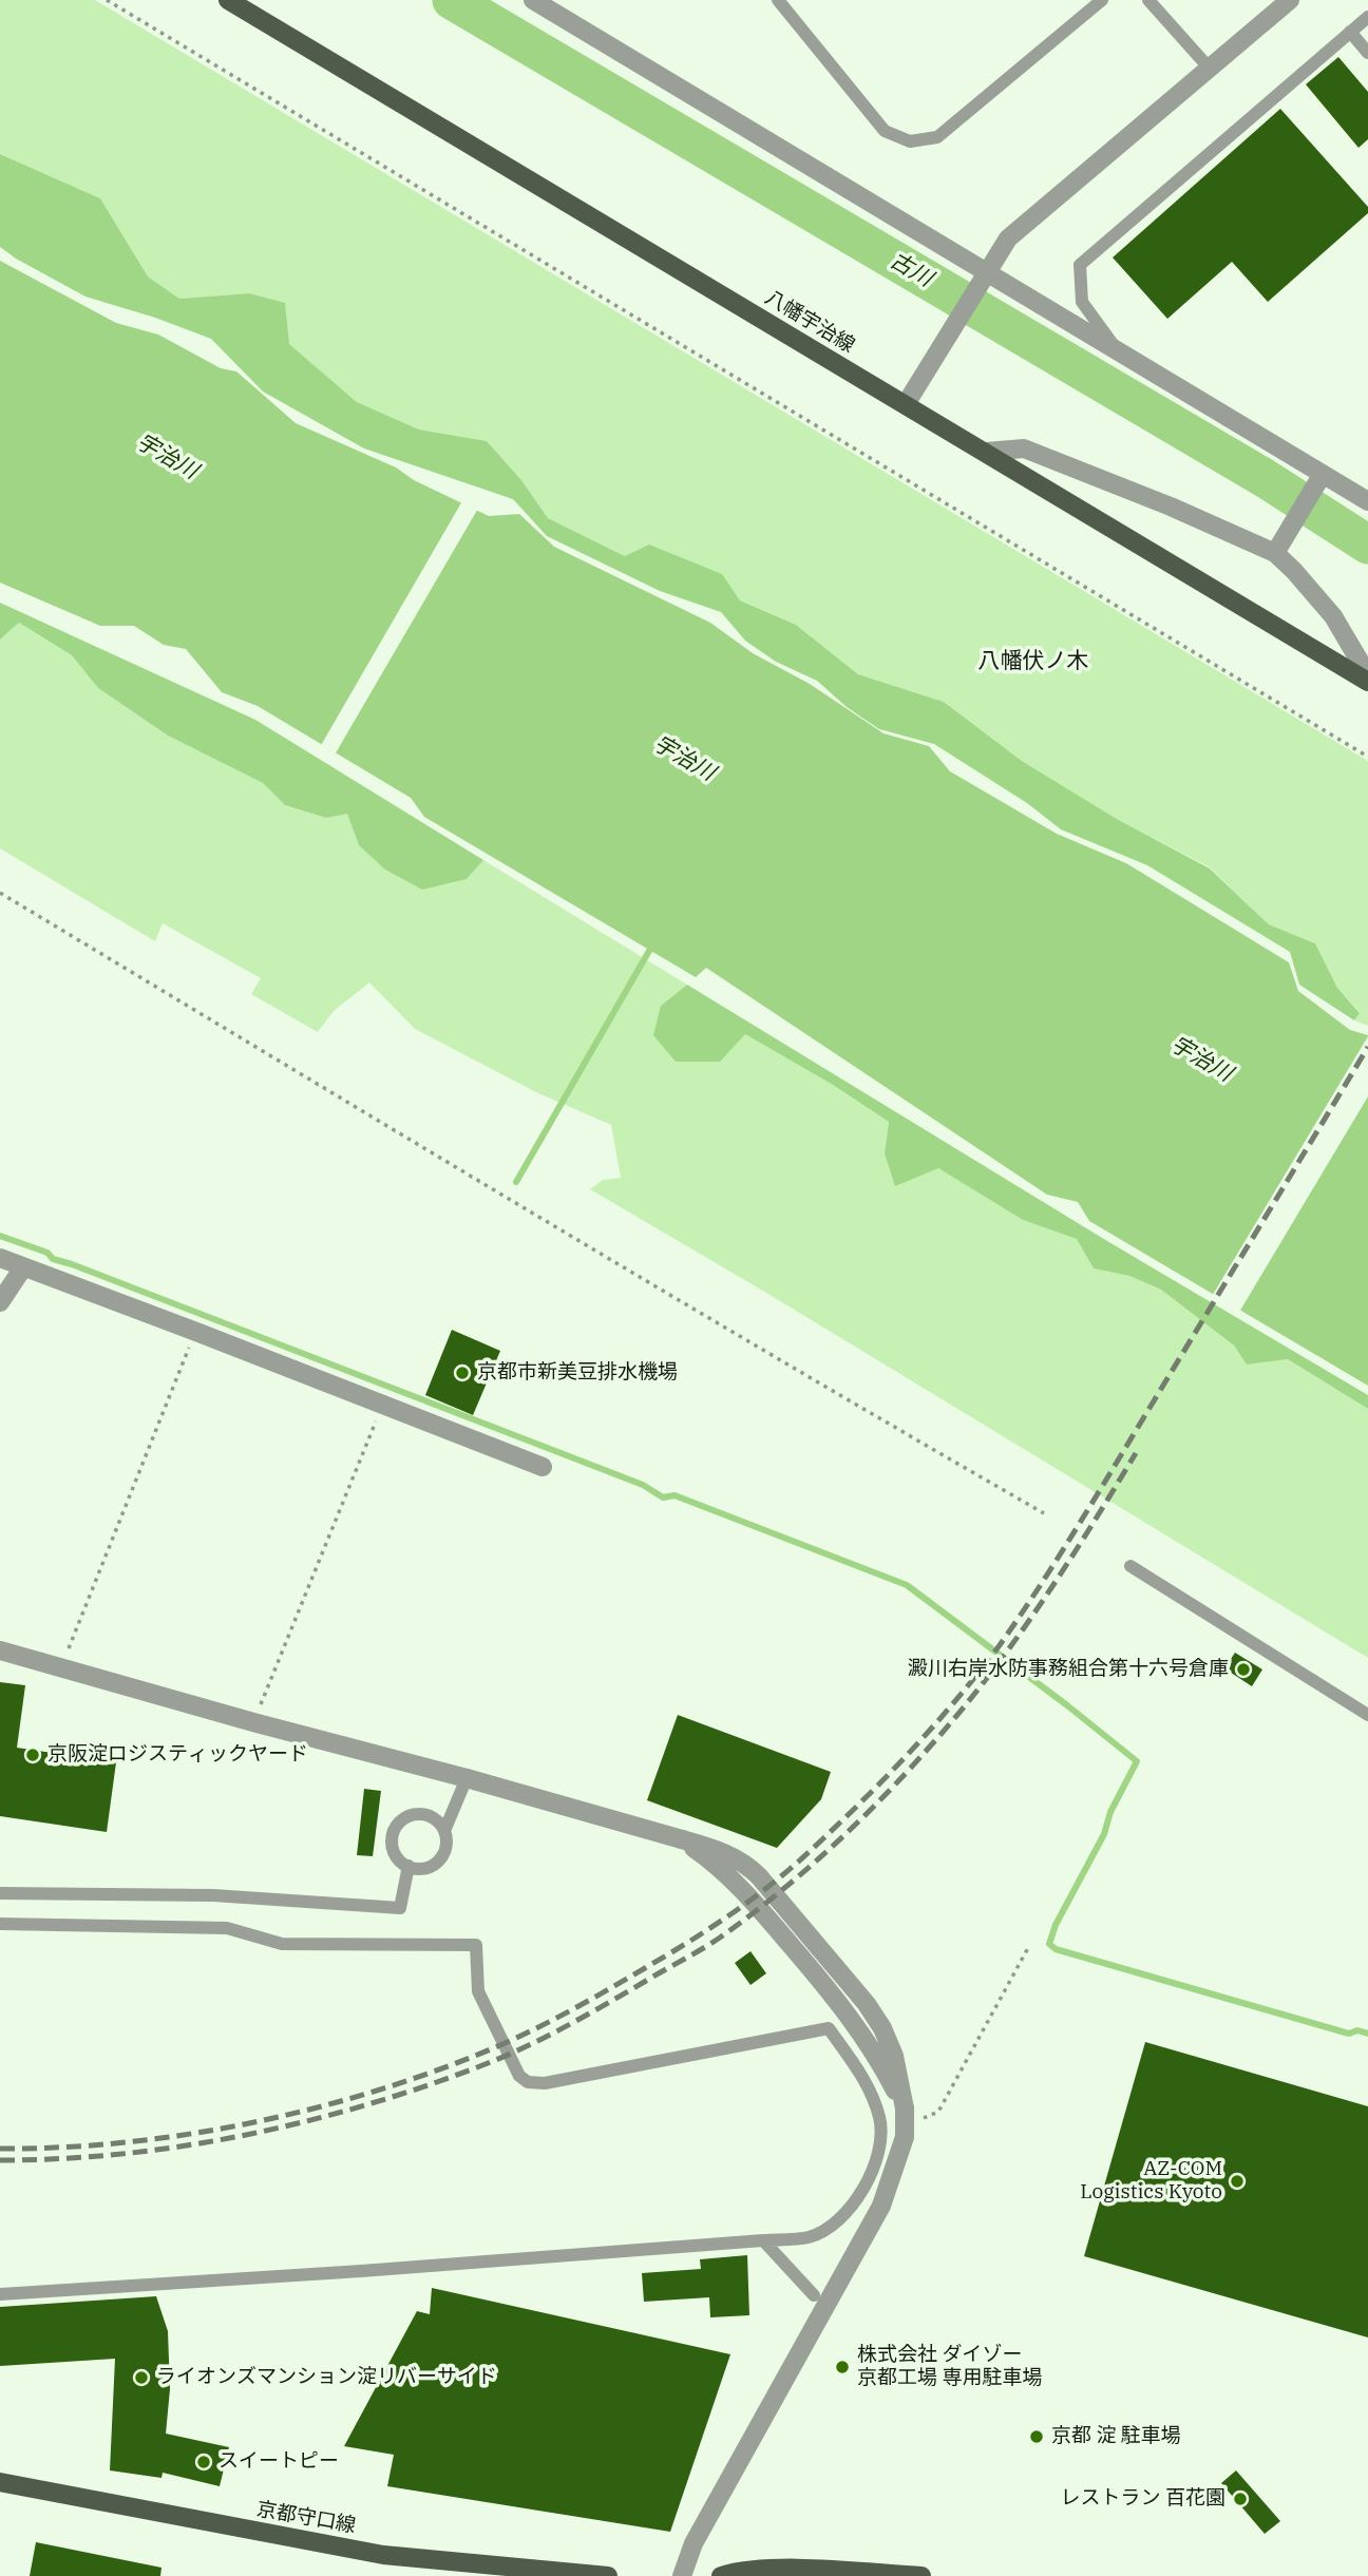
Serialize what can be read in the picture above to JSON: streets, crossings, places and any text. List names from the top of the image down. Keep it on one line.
{"streets":{"main road":["八幡宇治線","京都守口線"]},"districts":["八幡伏ノ木"],"water":["古川","宇治川"],"places":["京都市新美豆排水機場","澱川右岸水防事務組合第十六号倉庫","京阪淀ロジスティックヤード","AZ-COM Logistics Kyoto","株式会社 ダイゾー 京都工場 専用駐車場","ライオンズマンション淀リバーサイド","京都 淀 駐車場","スイートピー","レストラン 百花園"]}
